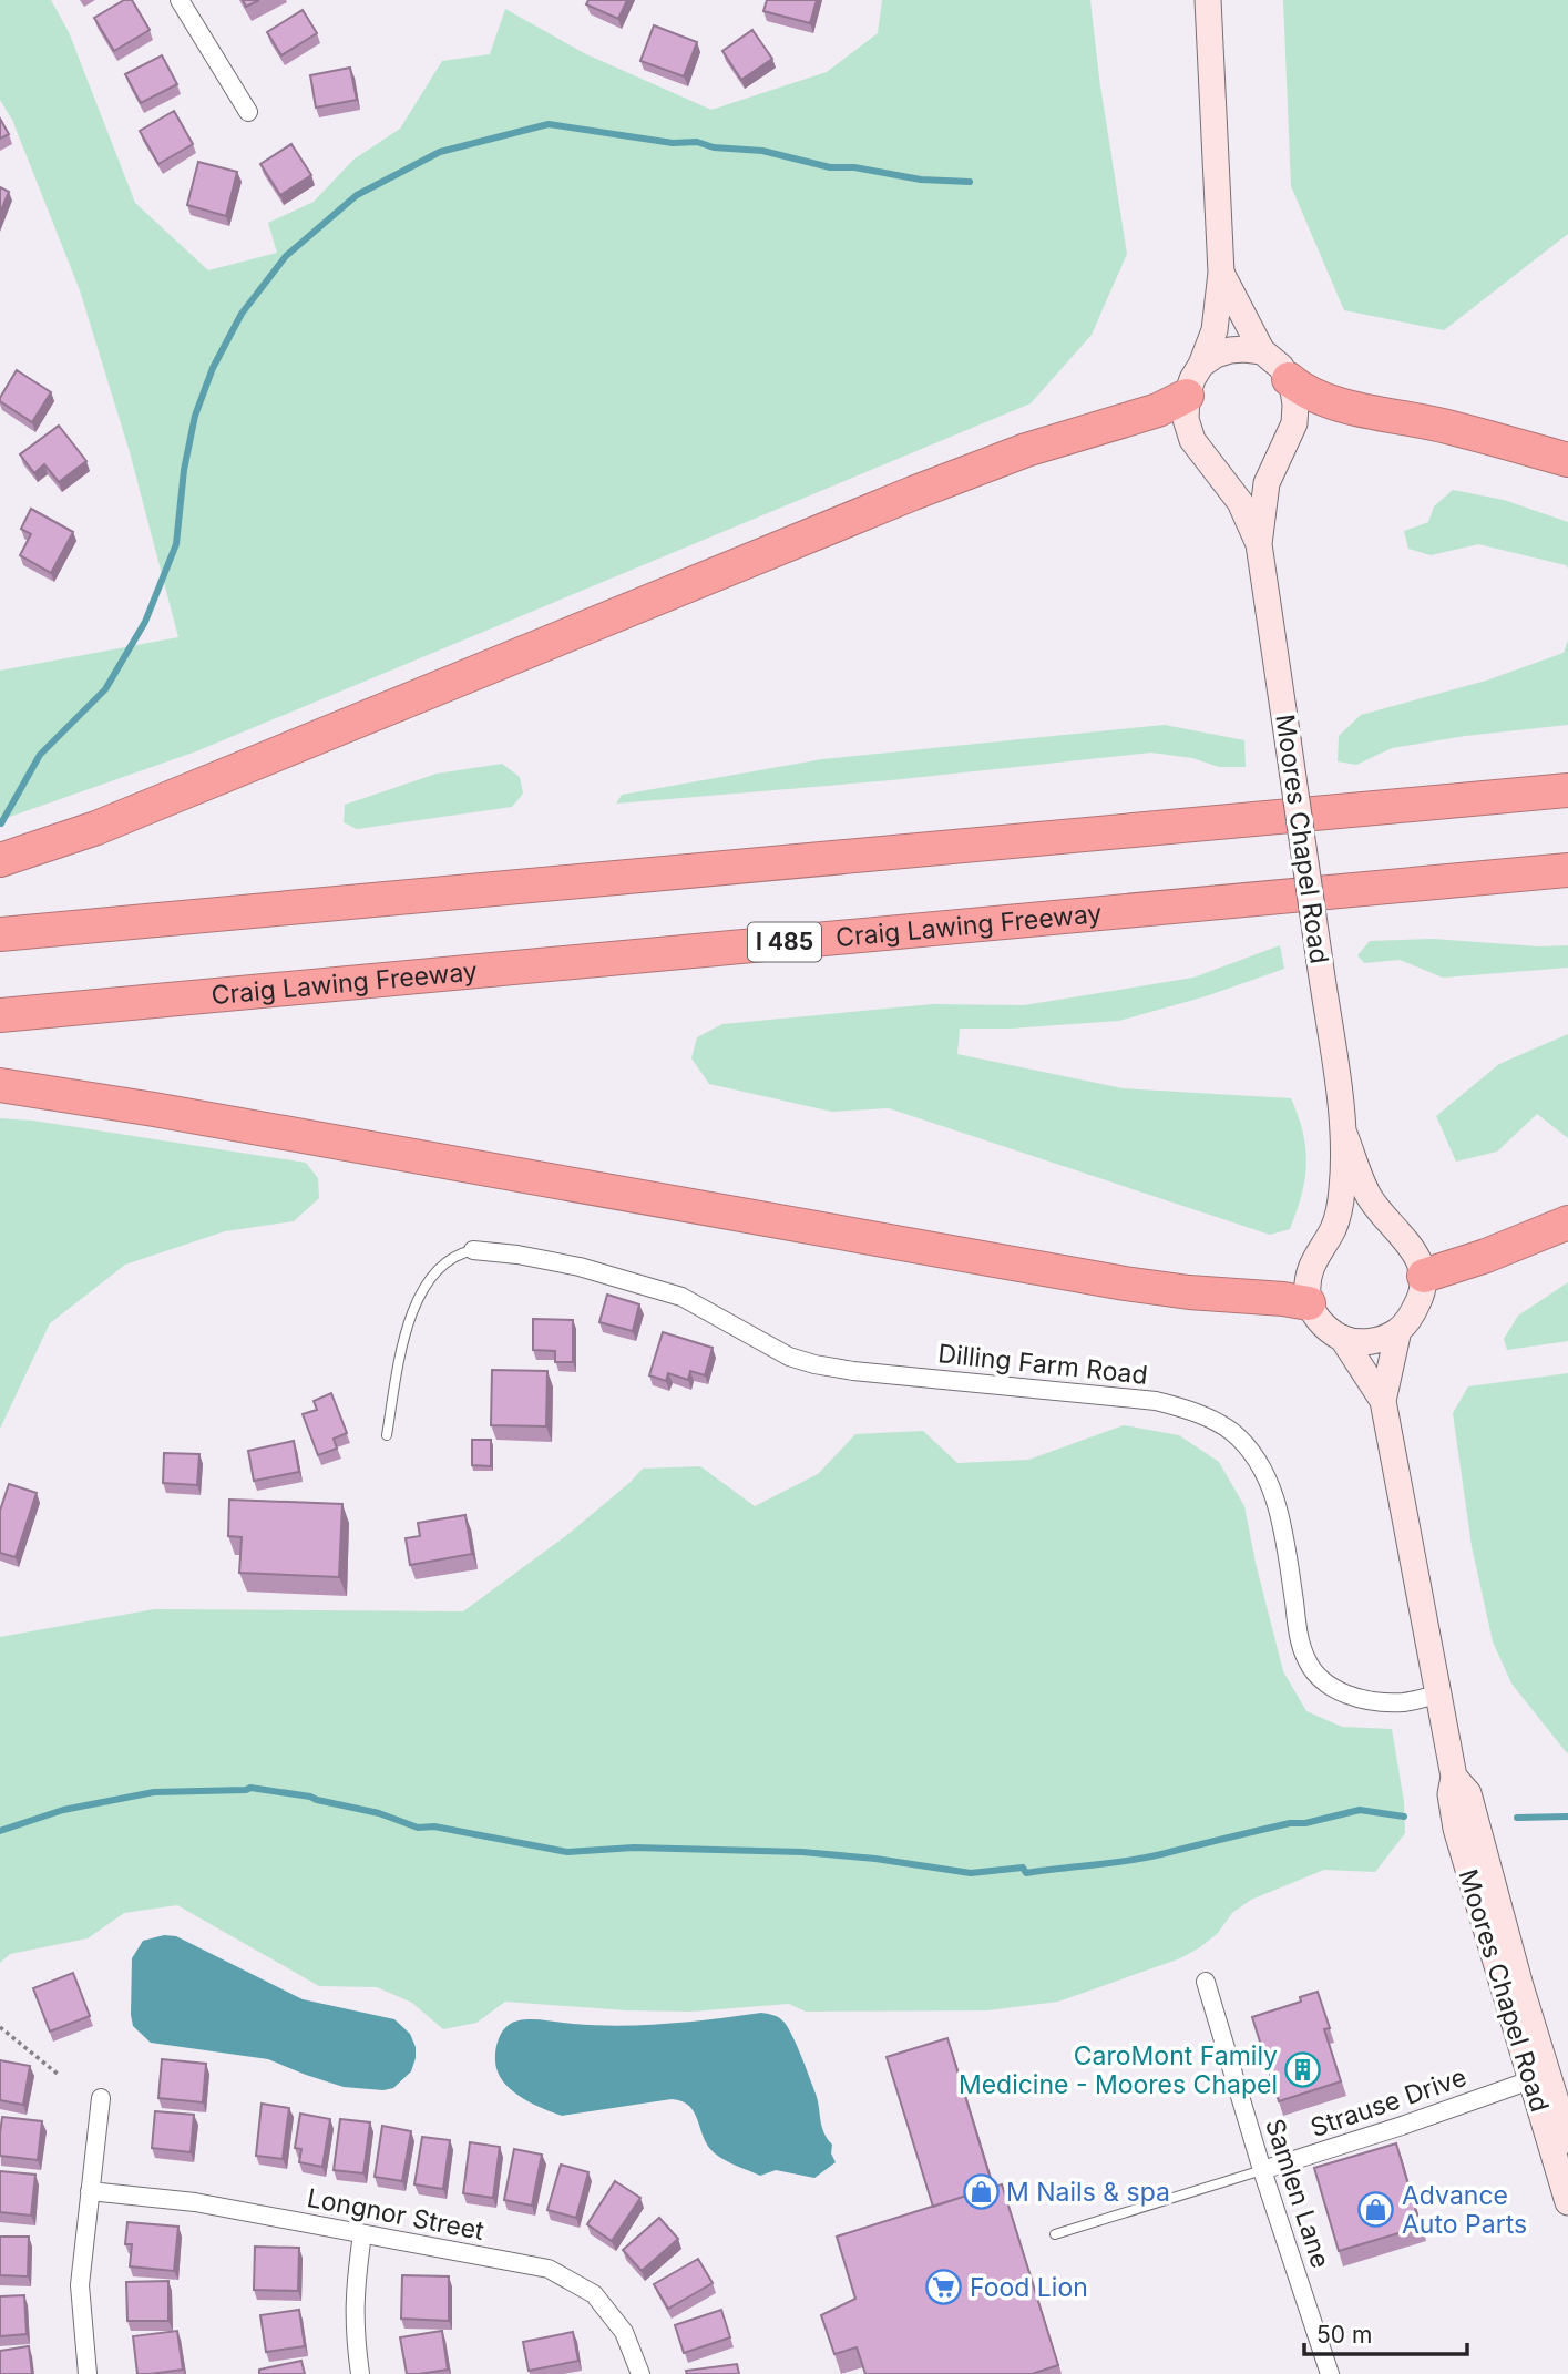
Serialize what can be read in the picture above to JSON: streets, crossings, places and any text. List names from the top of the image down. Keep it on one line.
{"streets":{"highway":["Craig Lawing Freeway","I 485"],"main road":["Moores Chapel Road"],"street":["Dilling Farm Road","Strause Drive","Samlen Lane","Longnor Street"]},"crossings":[["Moores Chapel Road","Dilling Farm Road"],["Moores Chapel Road","Strause Drive"],["Strause Drive","Samlen Lane"]],"places":{"building":["CaroMont Family Medicine - Moores Chapel"],"shop":["M Nails & spa","Advance Auto Parts"],"supermarket":["Food Lion"]},"scale_bar":"50 m"}
